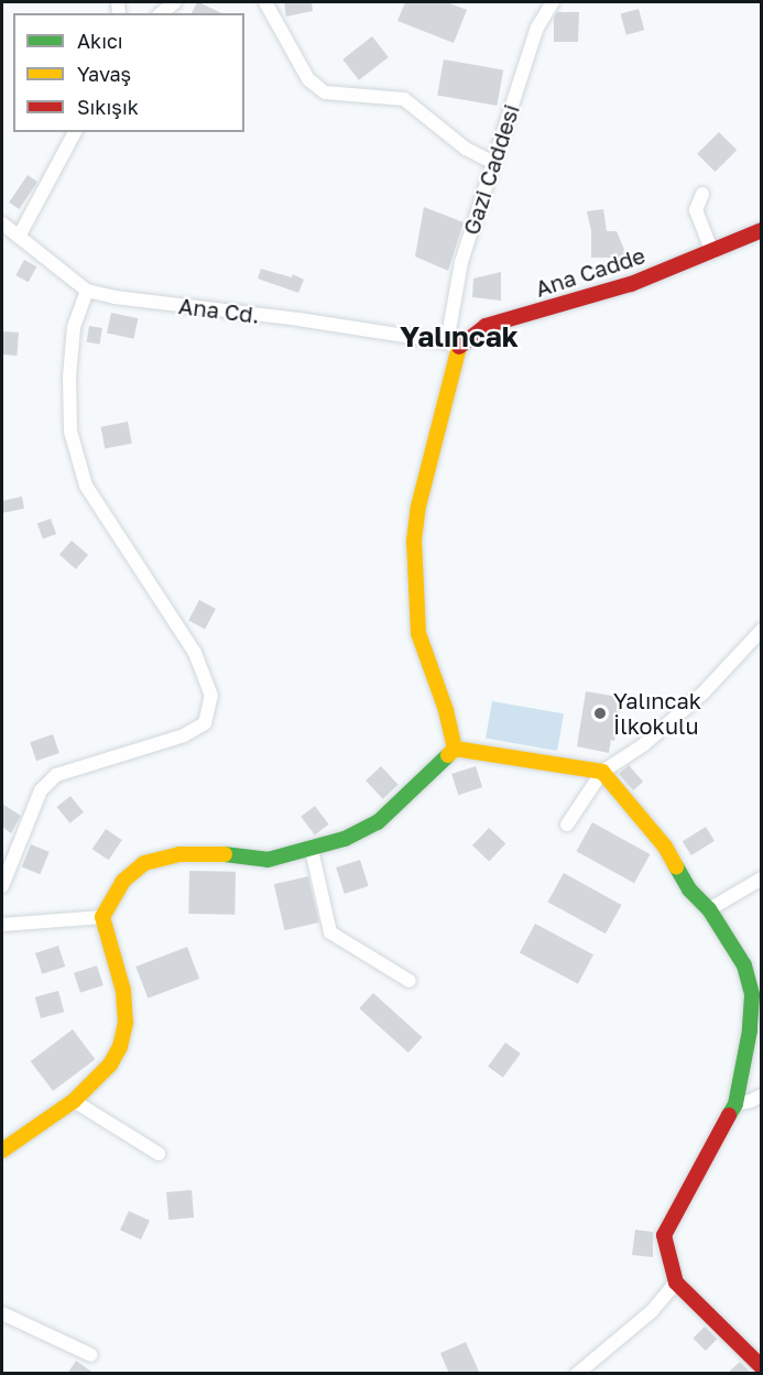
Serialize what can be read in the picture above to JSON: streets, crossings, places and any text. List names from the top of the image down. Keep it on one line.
{"streets":{"street":["Gazi Caddesi","Ana Cadde","Ana Cd."]},"crossings":[["Gazi Caddesi","Ana Cadde"],["Gazi Caddesi","Ana Cd."],["Ana Cadde","Ana Cd."]],"districts":["Yalıncak"],"places":["Yalıncak İlkokulu"],"legend":["Akıcı","Yavaş","Sıkışık"]}
